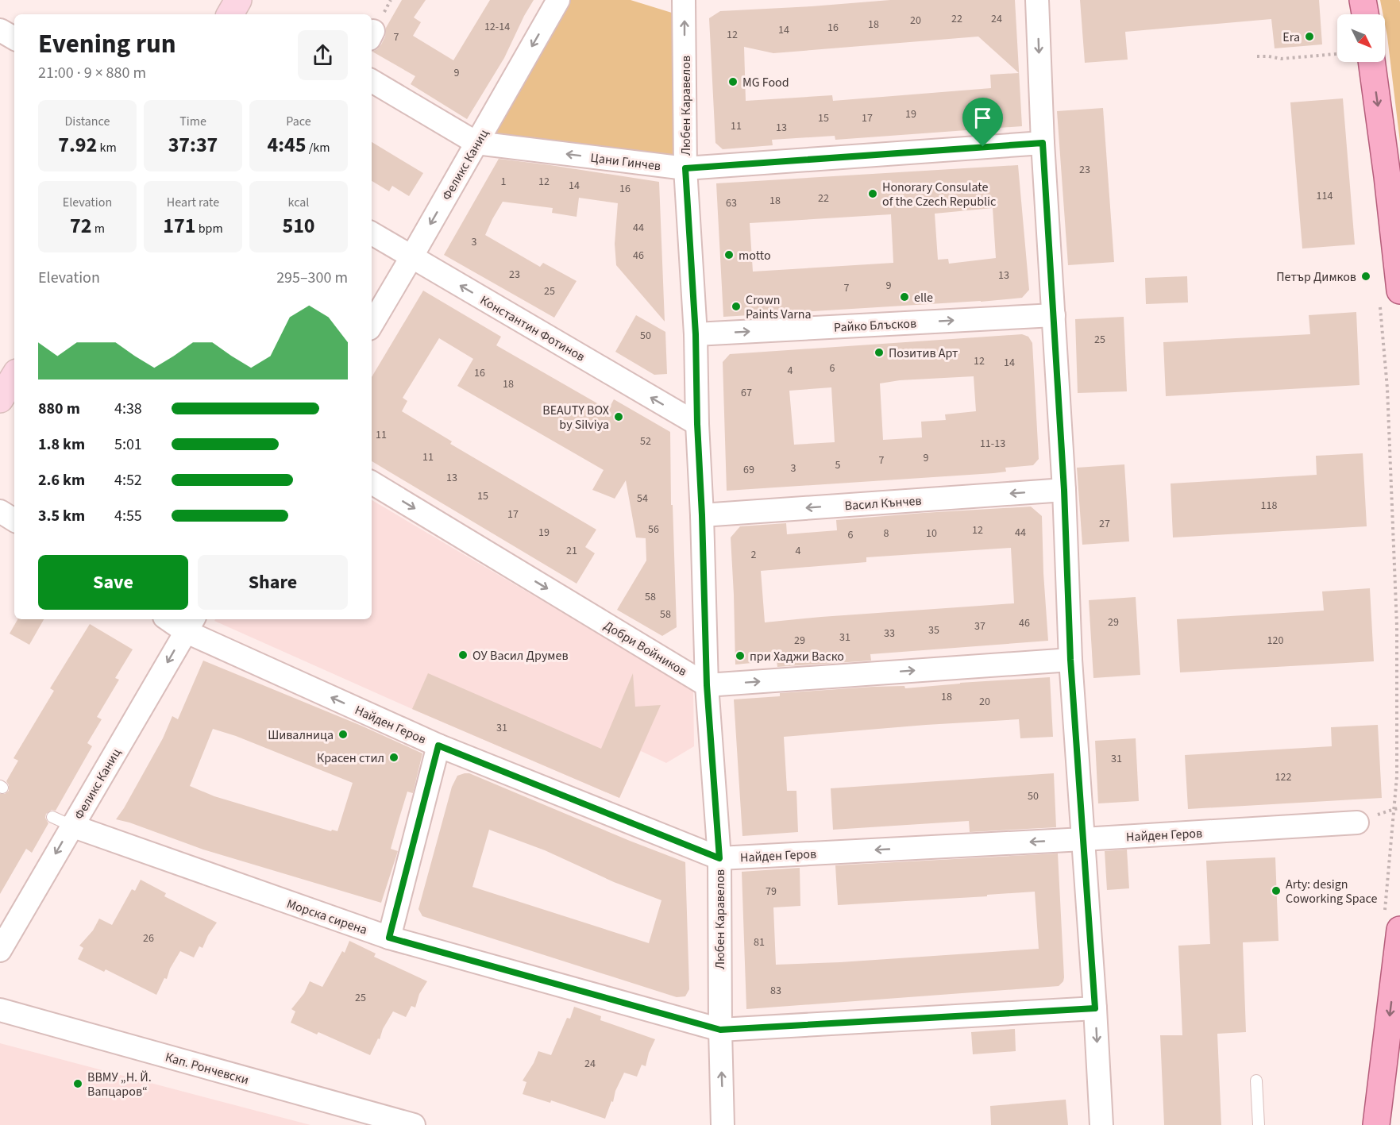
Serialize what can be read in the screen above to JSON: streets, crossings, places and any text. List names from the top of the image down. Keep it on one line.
{"streets":{"street":["Любен Каравелов","Цани Гинчев","Феликс Каниц","Райко Блъсков","Константин Фотинов","Васил Кънчев","Добри Войников","Найден Геров","Морска сирена","Кап. Рончевски"]},"crossings":[["Любен Каравелов","Цани Гинчев"],["Любен Каравелов","Райко Блъсков"],["Любен Каравелов","Константин Фотинов"],["Любен Каравелов","Васил Кънчев"],["Любен Каравелов","Добри Войников"],["Любен Каравелов","Найден Геров"],["Любен Каравелов","Морска сирена"],["Цани Гинчев","Феликс Каниц"],["Феликс Каниц","Константин Фотинов"],["Феликс Каниц","Найден Геров"],["Феликс Каниц","Морска сирена"]],"one_way":["Феликс Каниц","Райко Блъсков","Константин Фотинов","Добри Войников"],"places":["Era","MG Food","Honorary Consulate of the Czech Republic","motto","Петър Димков","elle","Crown Paints Varna","Позитив Арт","BEAUTY BOX by Silviya","ОУ Васил Друмев","при Хаджи Васко","Шивалница","Красен стил","Arty: design Coworking Space","ВВМУ „Н. Й. Вапцаров“"],"house_numbers":["22","24","20","18","12-14","16","14","12","7","9","19","15","17","11","13","23","1","12","14","16","114","22","18","63","44","3","46","23","13","9","7","25","50","25","12","14","6","4","16","18","67","11","52","11-13","11","9","7","5","3","69","13","15","54","118","17","27","56","12","19","44","8","10","6","21","4","2","58","58","29","46","37","35","33","31","29","120","18","20","31","31","122","50","79","26","81","83","25","24"],"north":"bottom right","page":{"heading":["Evening run","21:00 · 9 × 880 m"],"stats":[["Distance","7.92 km"],["Time","37:37"],["Pace","4:45 /km"],["Elevation","72 m"],["Heart rate","171 bpm"],["kcal","510"]],"chart":["Elevation","295–300 m"],"list":[{"name":"880 m","note":"4:38"},{"name":"1.8 km","note":"5:01"},{"name":"2.6 km","note":"4:52"},{"name":"3.5 km","note":"4:55"}],"buttons":["Save","Share"]}}
